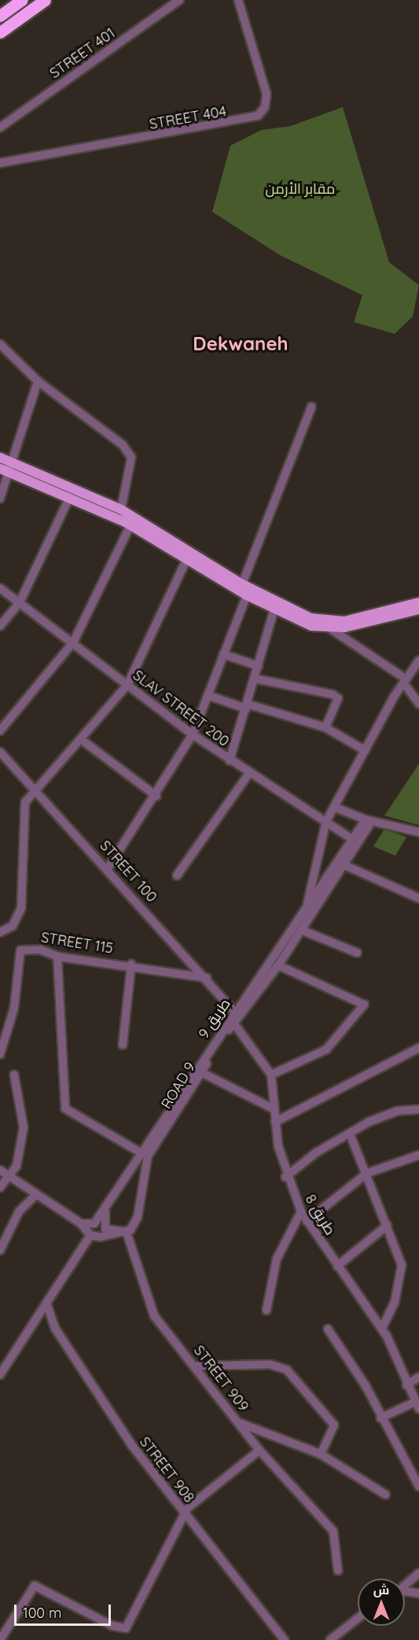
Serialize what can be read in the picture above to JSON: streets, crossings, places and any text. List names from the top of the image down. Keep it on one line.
{"streets":{"street":["STREET 401","STREET 404","SLAV STREET 200","STREET 100","STREET 115","9 طريق","ROAD 9","طريق 8","STREET 909","STREET 908"]},"crossings":[["SLAV STREET 200","9 طريق"],["STREET 100","STREET 115"],["STREET 100","9 طريق"],["9 طريق","ROAD 9"],["ROAD 9","STREET 909"]],"districts":["Dekwaneh"],"parks":["مقابر الأرمن"],"scale_bar":"100 m","north":"top"}
